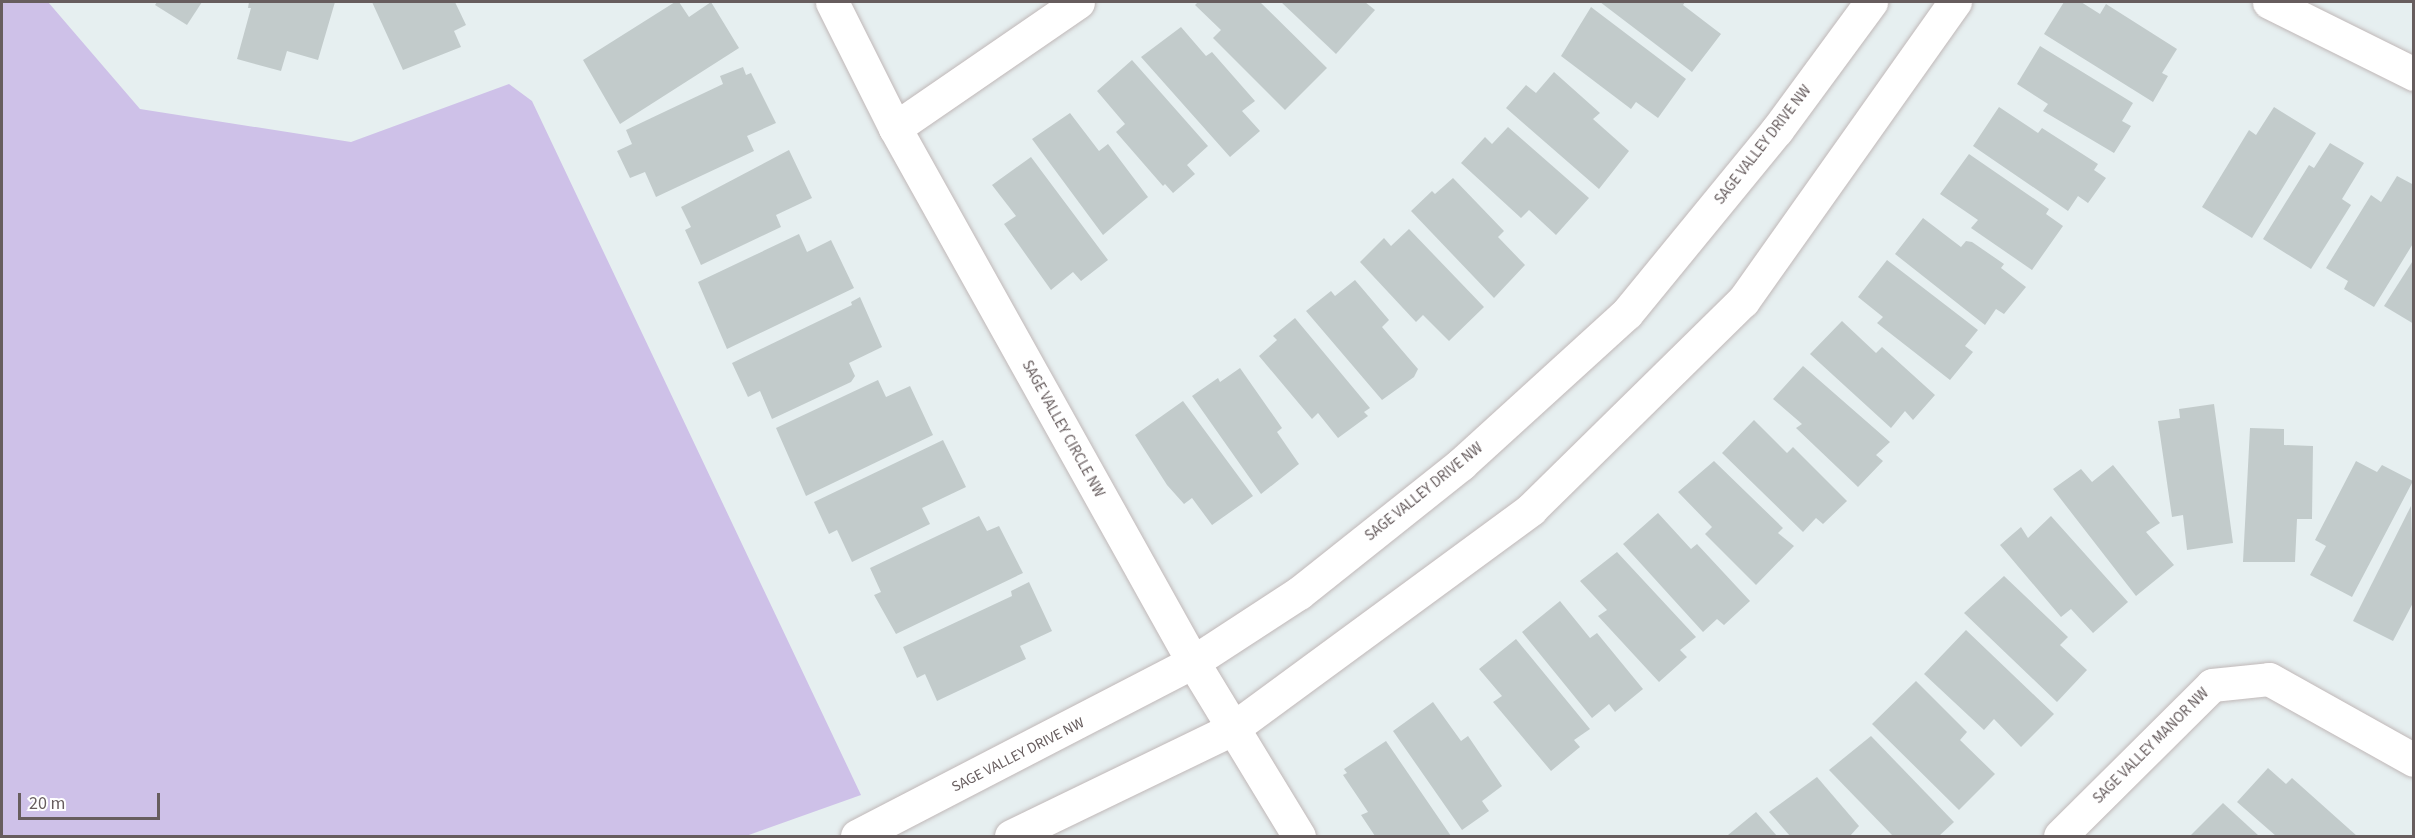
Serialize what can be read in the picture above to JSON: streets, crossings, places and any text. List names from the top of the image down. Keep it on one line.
{"streets":{"street":["SAGE VALLEY DRIVE NW","SAGE VALLEY CIRCLE NW","SAGE VALLEY MANOR NW"]},"crossings":[["SAGE VALLEY DRIVE NW","SAGE VALLEY CIRCLE NW"]],"scale_bar":"20 m"}
